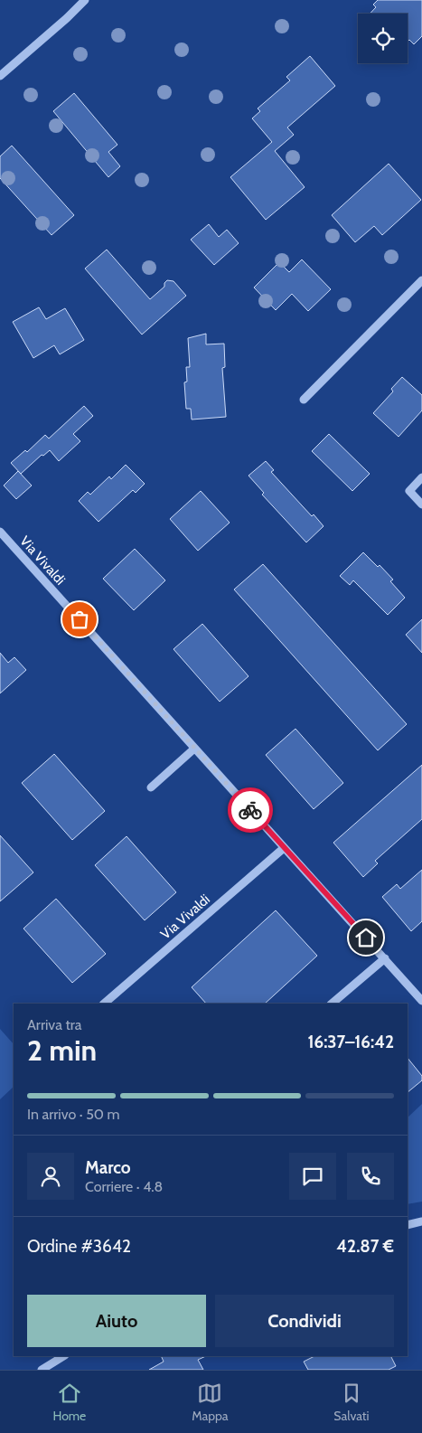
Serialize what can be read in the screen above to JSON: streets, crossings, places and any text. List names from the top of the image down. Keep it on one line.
{"streets":{"street":["Via Vivaldi"]},"page":{"heading":["2 min","Arriva tra","16:37–16:42"],"panel":["Marco","Corriere · 4.8","Ordine #3642","42.87 €"],"bar":"In arrivo · 50 m","buttons":["Aiuto","Condividi"],"tabs":["Home","Mappa","Salvati"]}}
